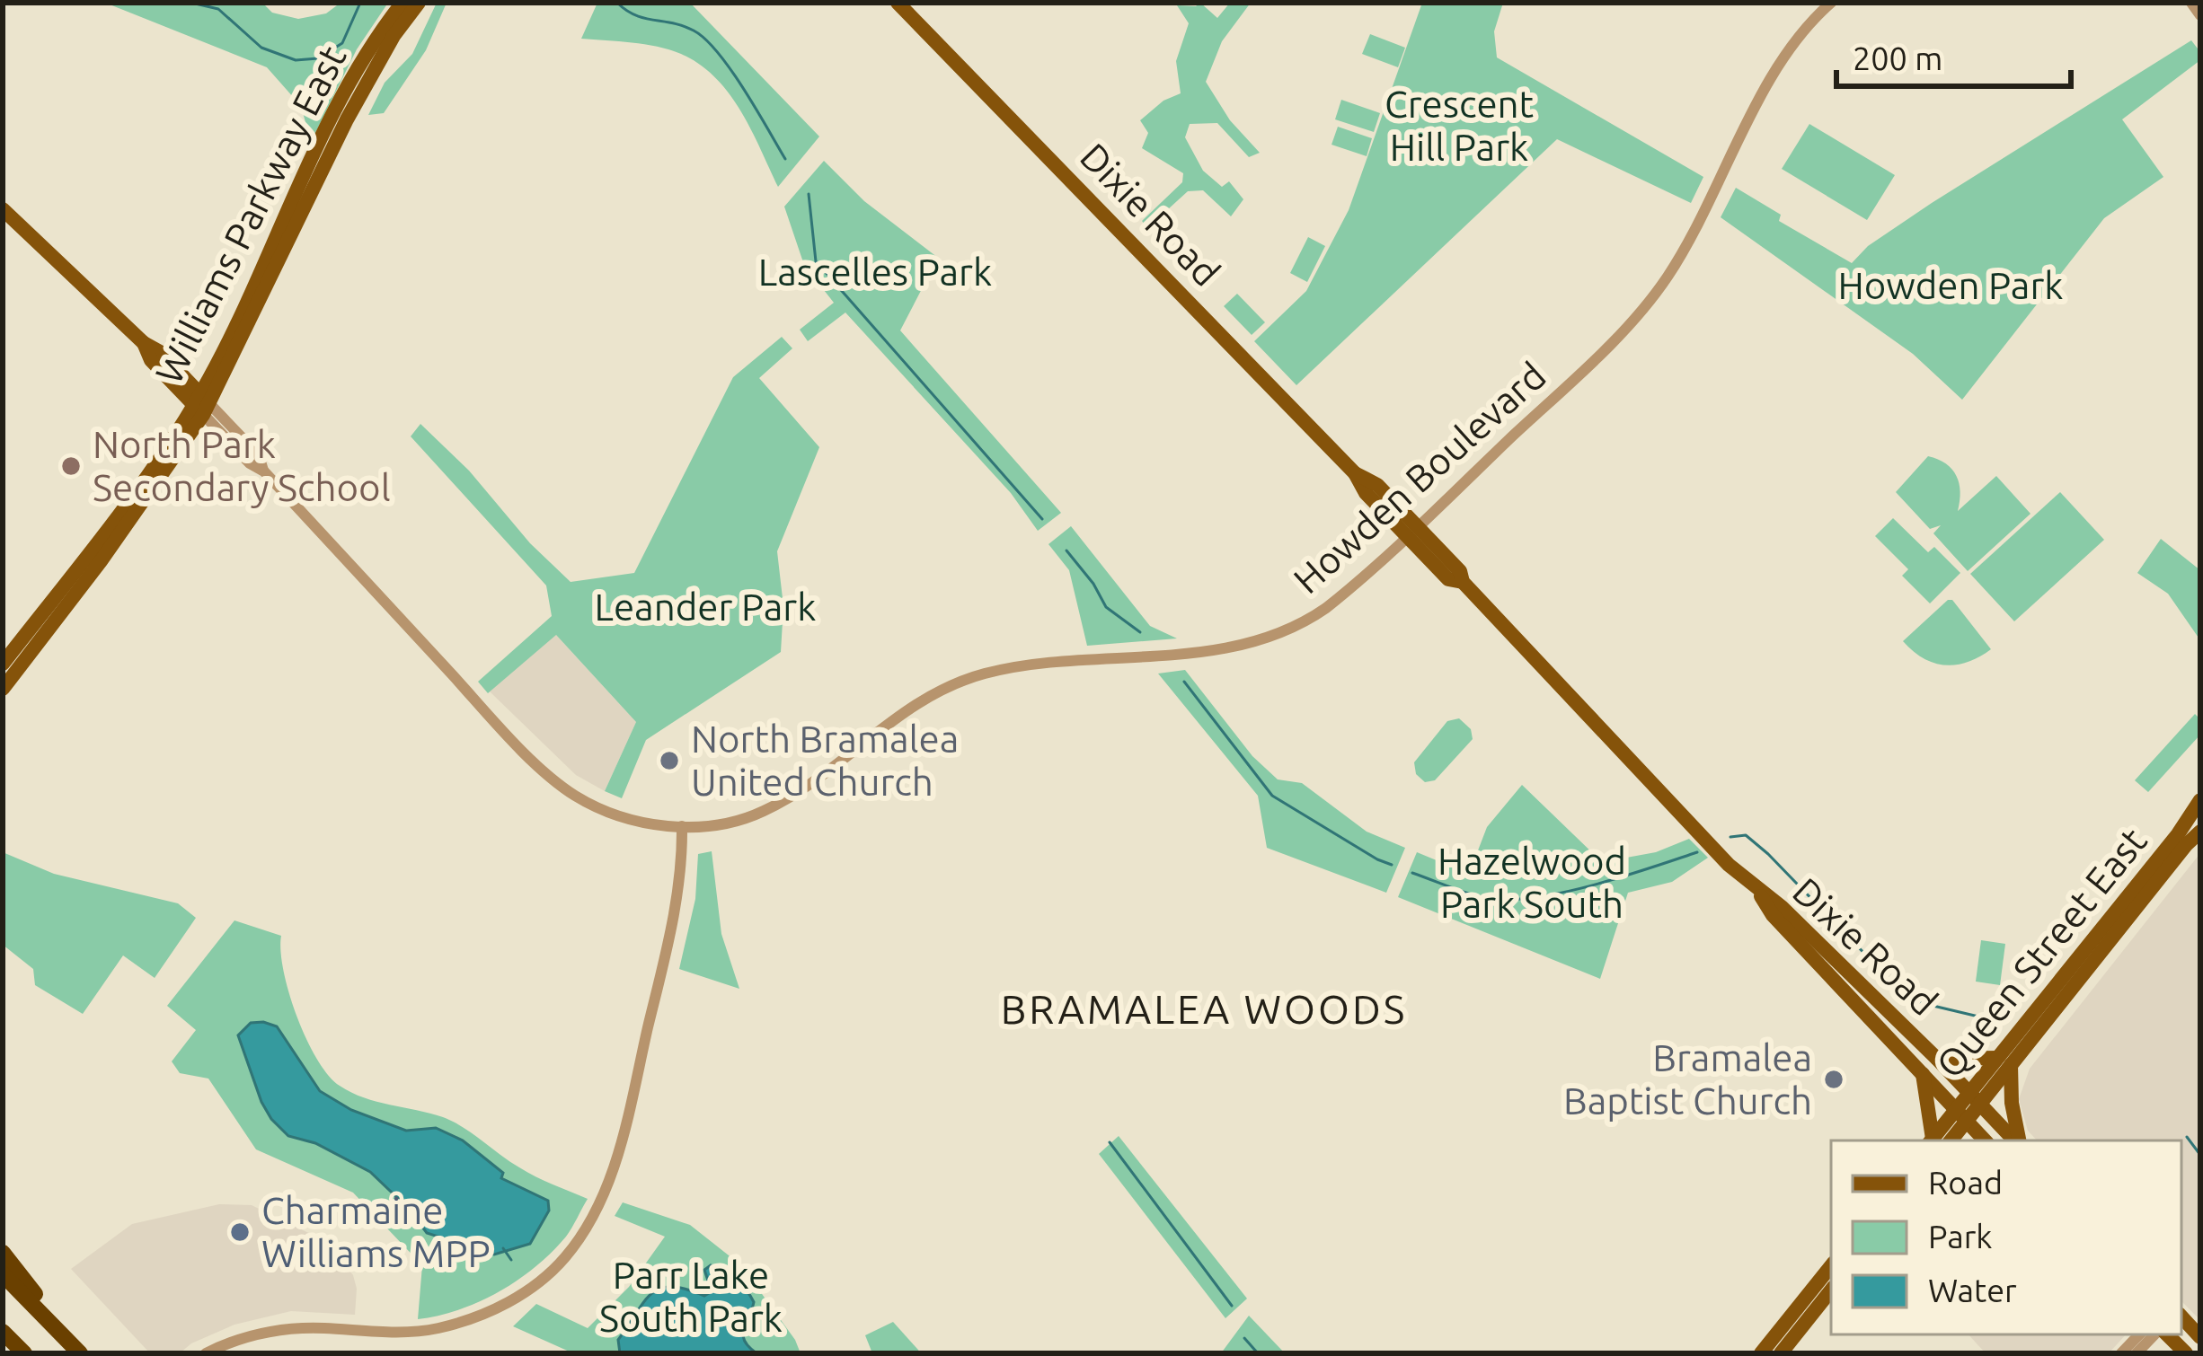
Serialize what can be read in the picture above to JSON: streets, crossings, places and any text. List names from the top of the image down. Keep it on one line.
{"streets":{"main road":["Williams Parkway East","Dixie Road","Queen Street East"],"street":["Howden Boulevard"]},"crossings":[["Williams Parkway East","Howden Boulevard"],["Dixie Road","Howden Boulevard"],["Dixie Road","Queen Street East"]],"districts":["BRAMALEA WOODS"],"parks":["Crescent Hill Park","Lascelles Park","Howden Park","Leander Park","Hazelwood Park South","Parr Lake South Park"],"places":["North Park Secondary School","North Bramalea United Church","Bramalea Baptist Church","Charmaine Williams MPP"],"legend":["Road","Park","Water"],"scale_bar":"200 m"}
